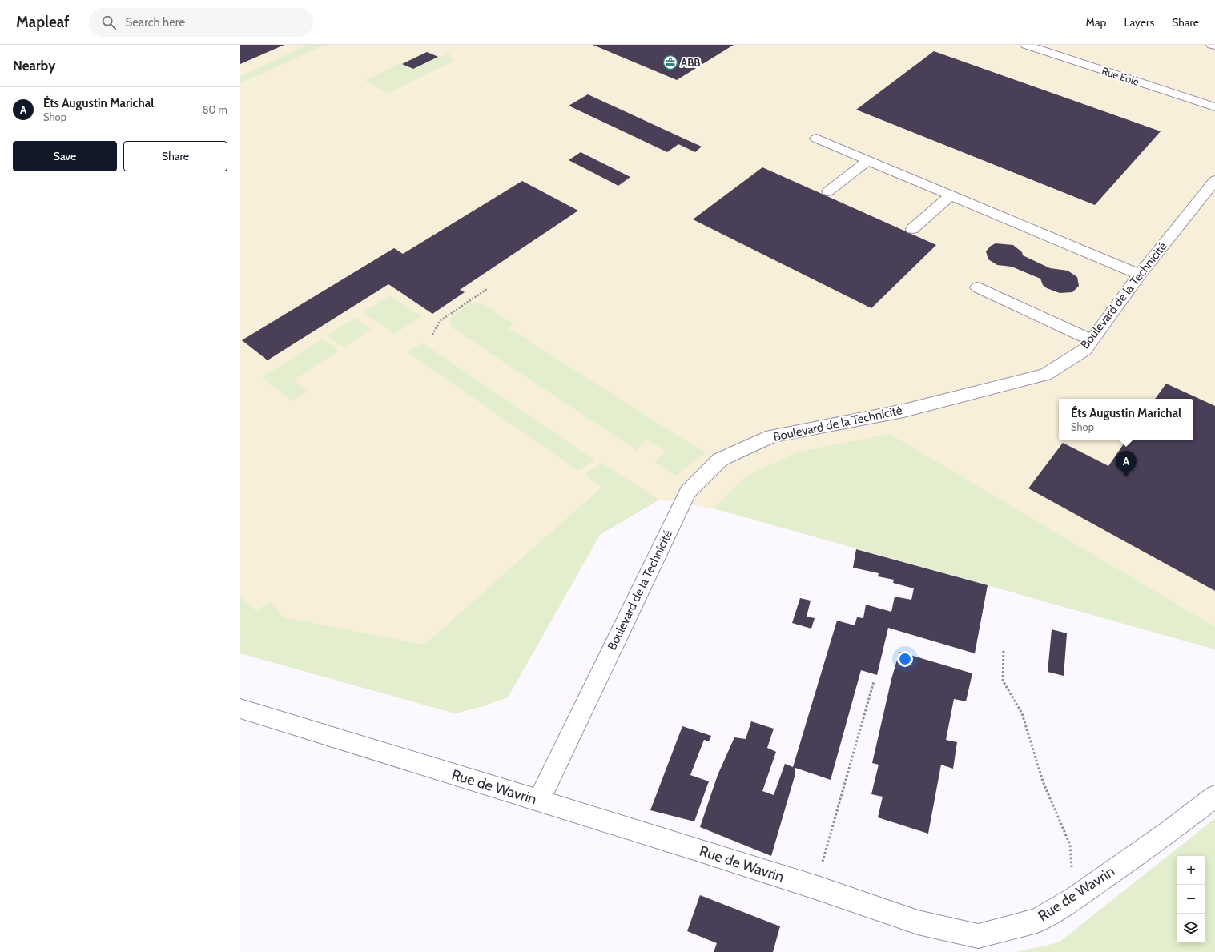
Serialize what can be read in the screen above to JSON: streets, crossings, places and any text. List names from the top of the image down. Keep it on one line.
{"streets":{"street":["Rue Eole","Boulevard de la Technicité","Rue de Wavrin"]},"crossings":[["Boulevard de la Technicité","Rue de Wavrin"]],"places":{"office":["ABB"]},"page":{"header":"Mapleaf","search":"Search here","nav":["Map","Layers","Share"],"heading":"Nearby","list":[{"mark":"A","name":"Éts Augustin Marichal","note":"Shop","value":"80 m"}],"buttons":["Save","Share"],"popup":["Éts Augustin Marichal","Shop"],"pins":"A","map_buttons":["+","−"]}}
